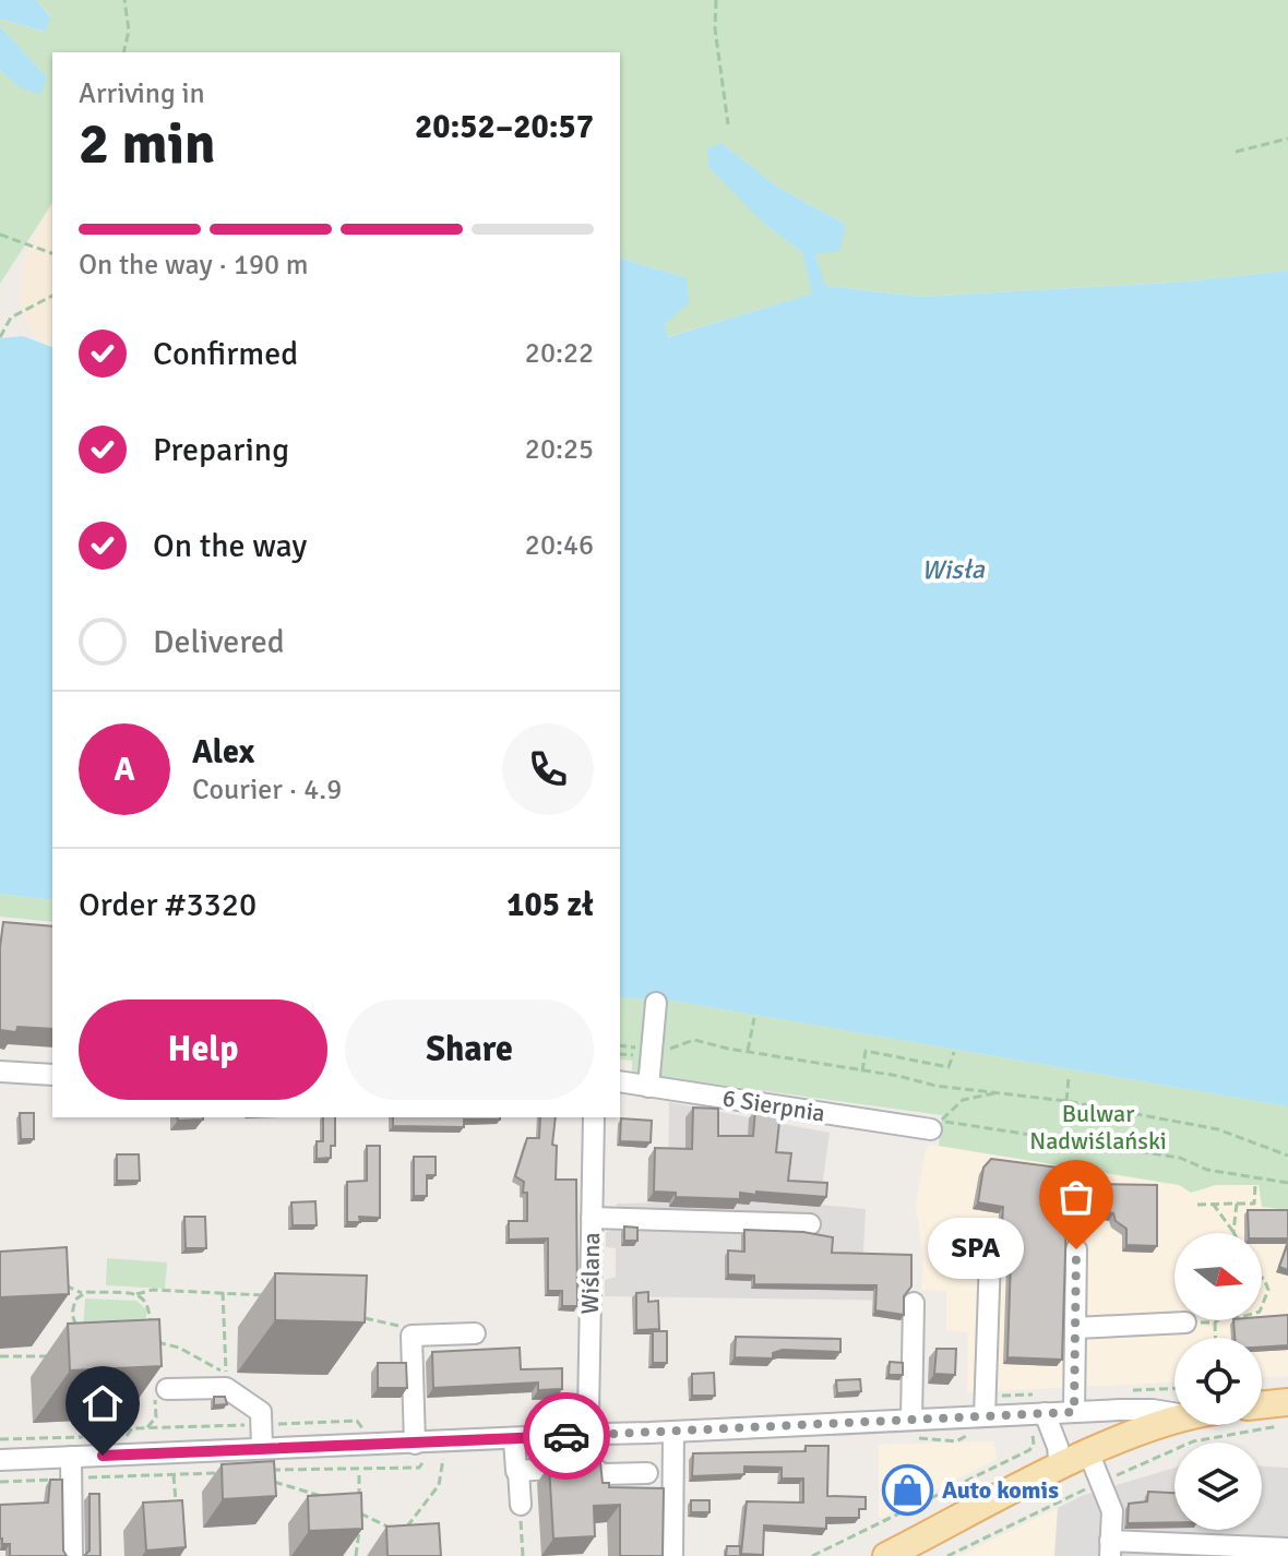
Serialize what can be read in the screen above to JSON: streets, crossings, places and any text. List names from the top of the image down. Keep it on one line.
{"streets":{"street":["6 Sierpnia","Wiślana"]},"water":["Wisła"],"parks":["Bulwar Nadwiślański"],"places":{"other":["SPA"],"shop":["Auto komis"]},"north":"right","page":{"heading":["2 min","Arriving in","20:52–20:57"],"panel":["Alex","Courier · 4.9","Order #3320","105 zł"],"bar":"On the way · 190 m","list":[["Confirmed","20:22"],["Preparing","20:25"],["On the way","20:46"],"Delivered"],"round":"A","buttons":["Help","Share"],"bubble":"SPA"}}
